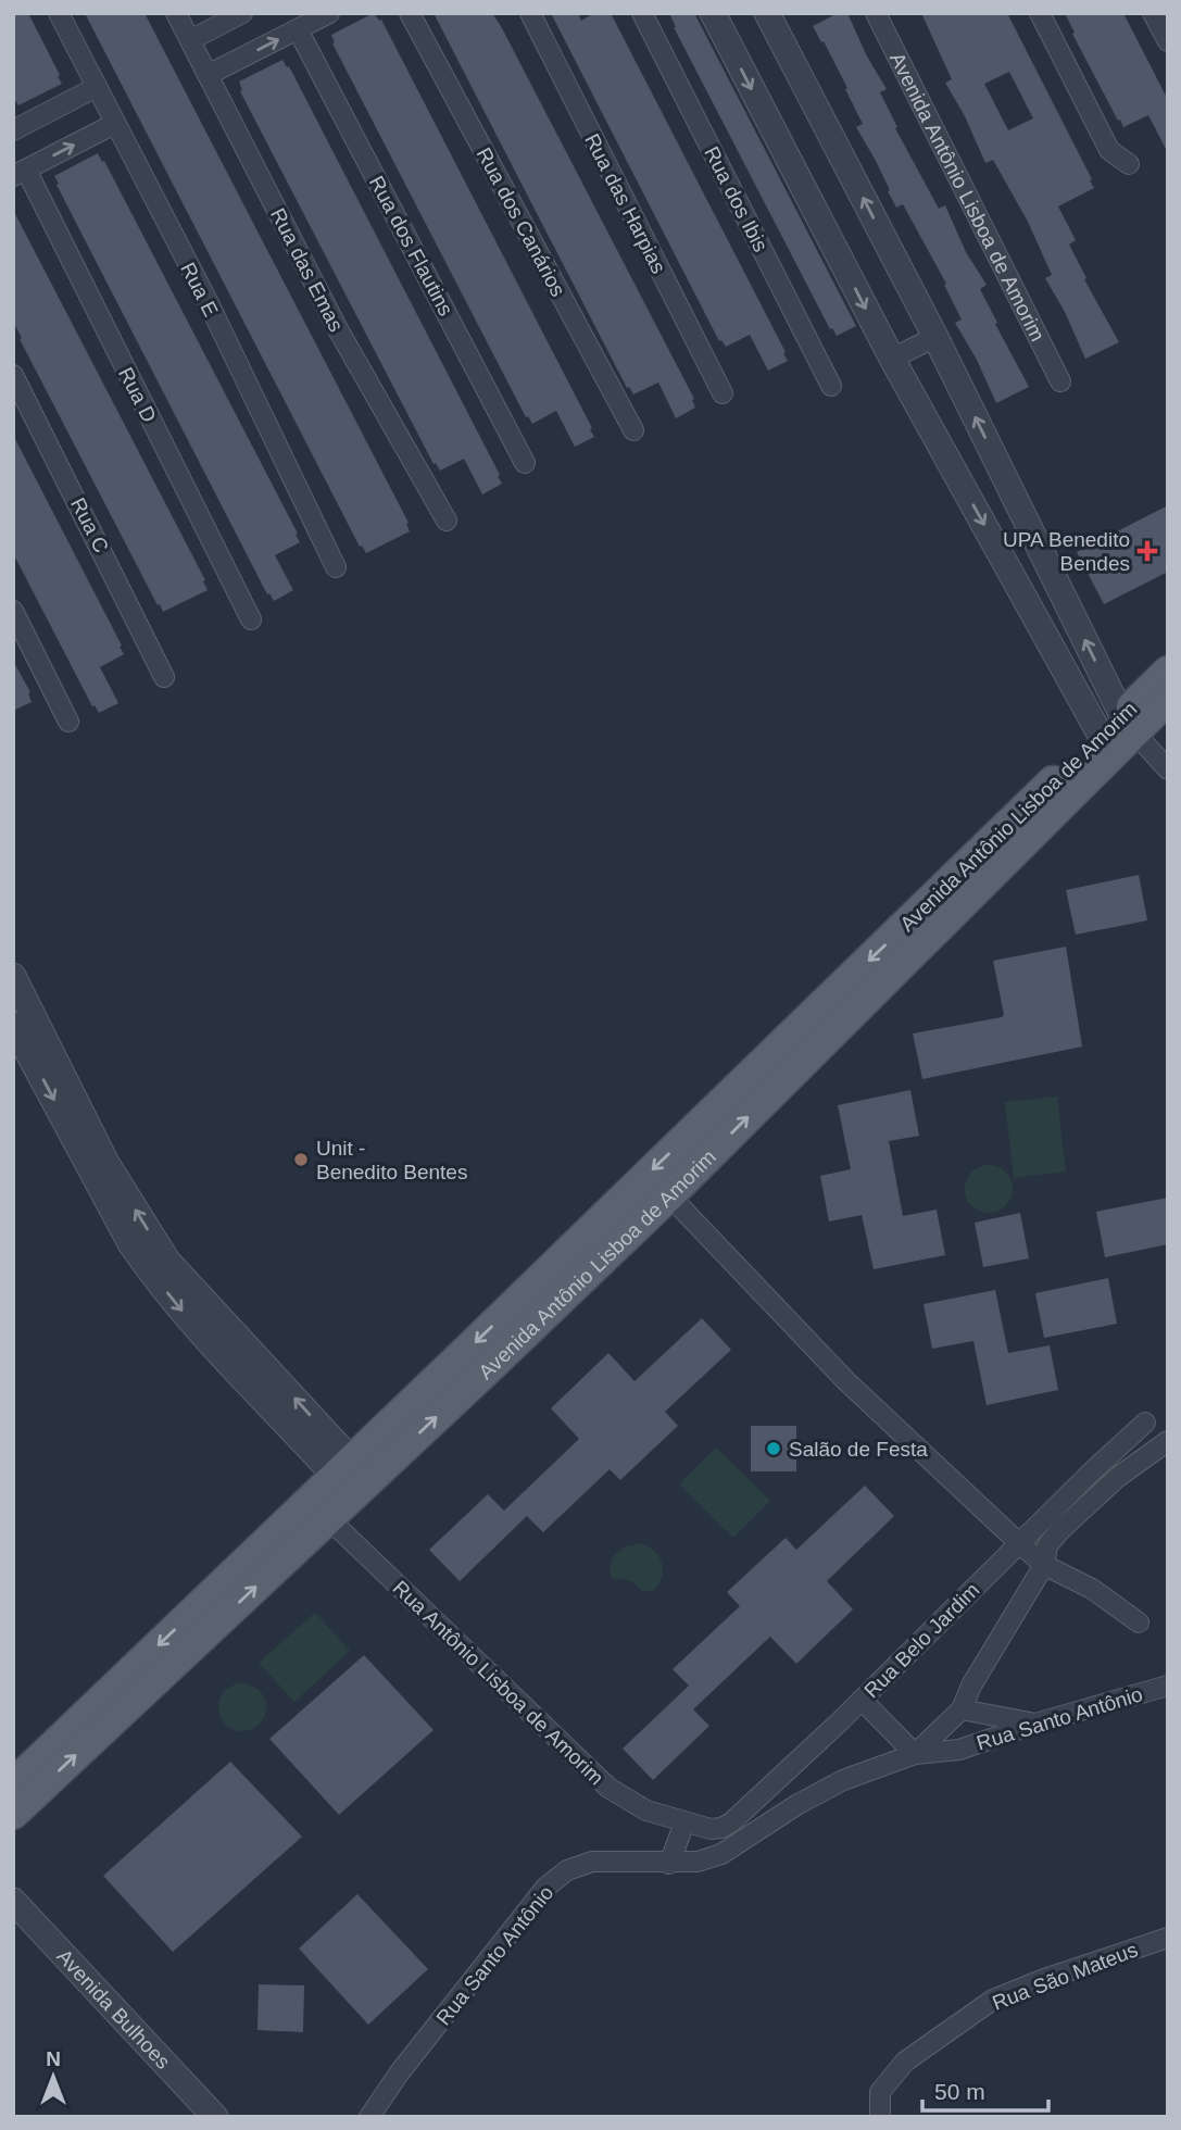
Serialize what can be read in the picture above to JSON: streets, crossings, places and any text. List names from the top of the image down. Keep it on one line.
{"streets":{"main road":["Avenida Antônio Lisboa de Amorim"],"street":["Rua dos Ibis","Rua das Harpias","Rua dos Canários","Rua dos Flautins","Rua das Emas","Rua E","Rua D","Rua C","Rua Belo Jardim","Rua Antônio Lisboa de Amorim","Rua Santo Antônio","Rua São Mateus","Avenida Bulhoes"]},"crossings":[["Avenida Antônio Lisboa de Amorim","Rua Antônio Lisboa de Amorim"],["Rua E","Rua D"],["Rua Belo Jardim","Rua Antônio Lisboa de Amorim"]],"places":{"health":["UPA Benedito Bendes"],"other":["Unit - Benedito Bentes","Salão de Festa"]},"scale_bar":"50 m","north":"top"}
